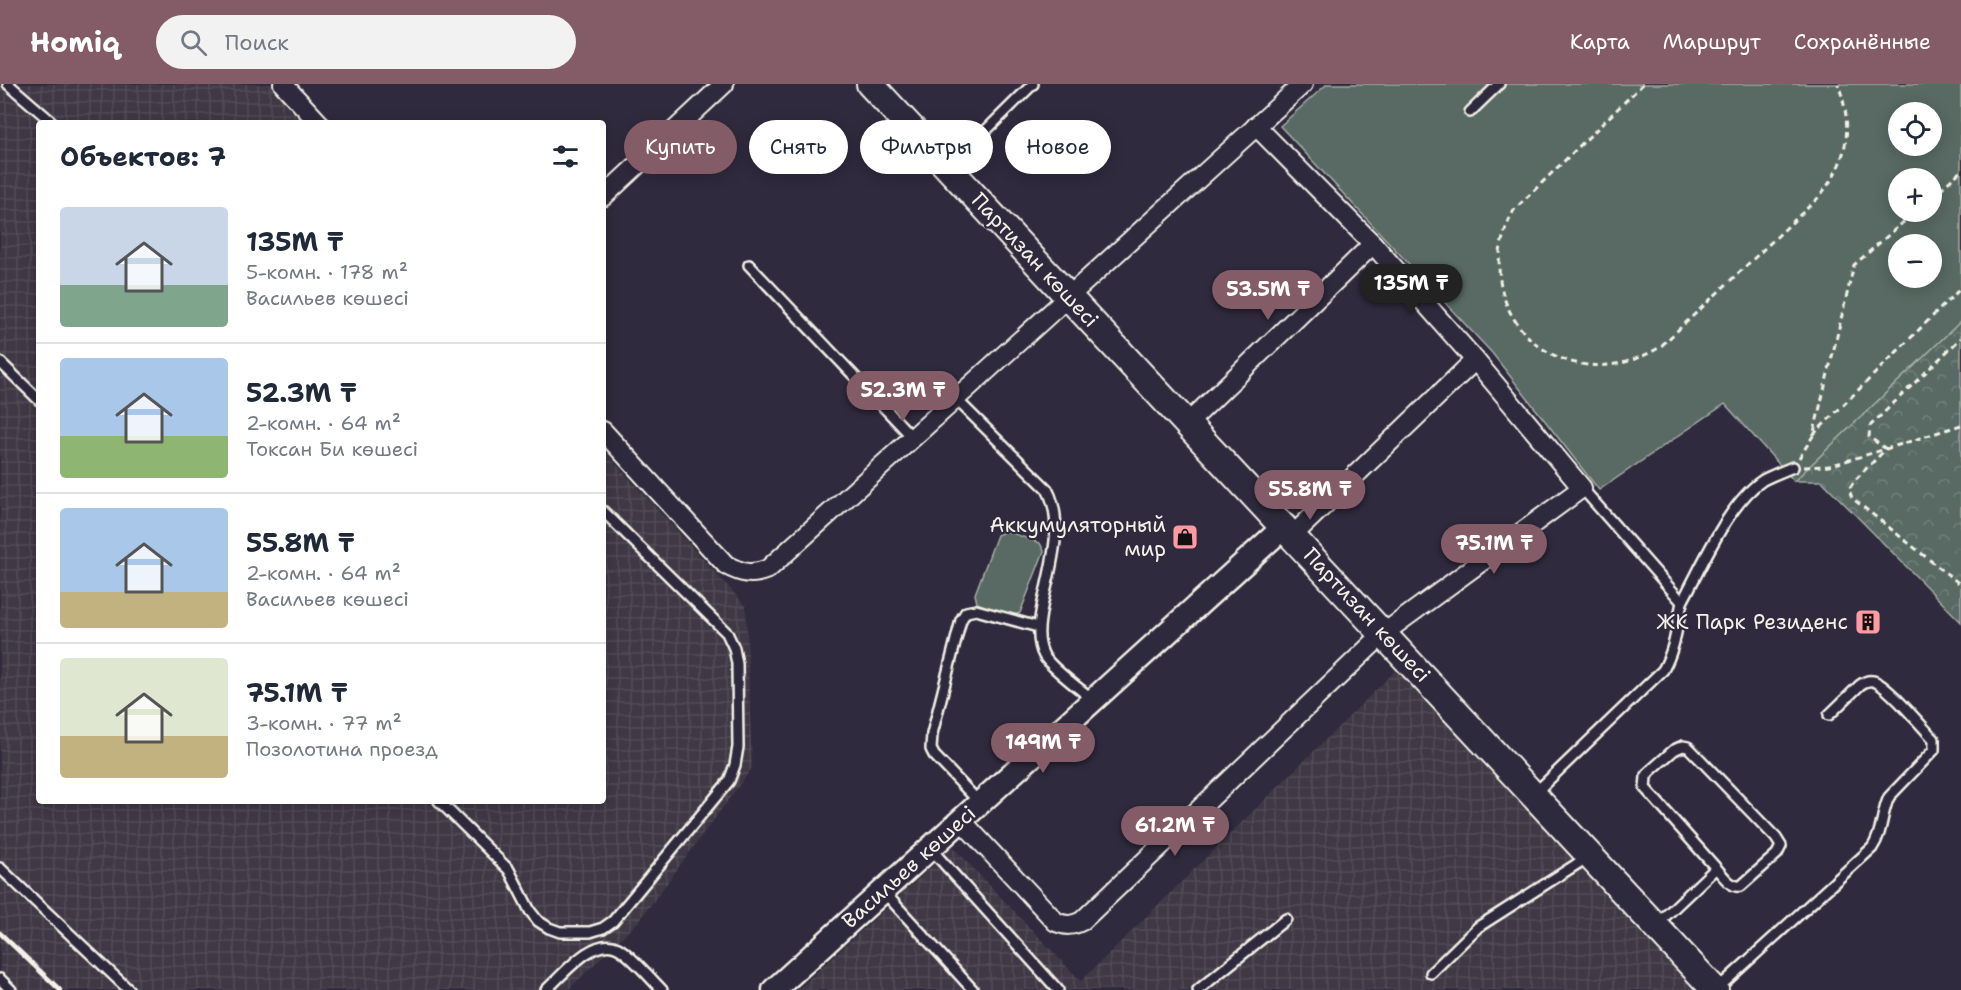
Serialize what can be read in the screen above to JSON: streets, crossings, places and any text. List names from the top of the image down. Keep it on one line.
{"streets":{"main road":["Партизан көшесі"],"street":["Васильев көшесі"]},"crossings":[["Партизан көшесі","Васильев көшесі"]],"places":{"shop":["Аккумуляторный мир"],"building":["ЖК Парк Резиденс"]},"page":{"header":"Homiq","search":"Поиск","nav":["Карта","Маршрут","Сохранённые"],"map_buttons":["+","−"],"chip":["Купить","Снять","Фильтры","Новое"],"heading":"Объектов: 7","list":[{"name":"135M ₸","note":"5-комн. · 178 m² · Васильев көшесі"},{"name":"52.3M ₸","note":"2-комн. · 64 m² · Токсан Би көшесі"},{"name":"55.8M ₸","note":"2-комн. · 64 m² · Васильев көшесі"},{"name":"75.1M ₸","note":"3-комн. · 77 m² · Позолотина проезд"}],"price":["135M ₸","53.5M ₸","52.3M ₸","55.8M ₸","75.1M ₸","149M ₸","61.2M ₸"]}}
